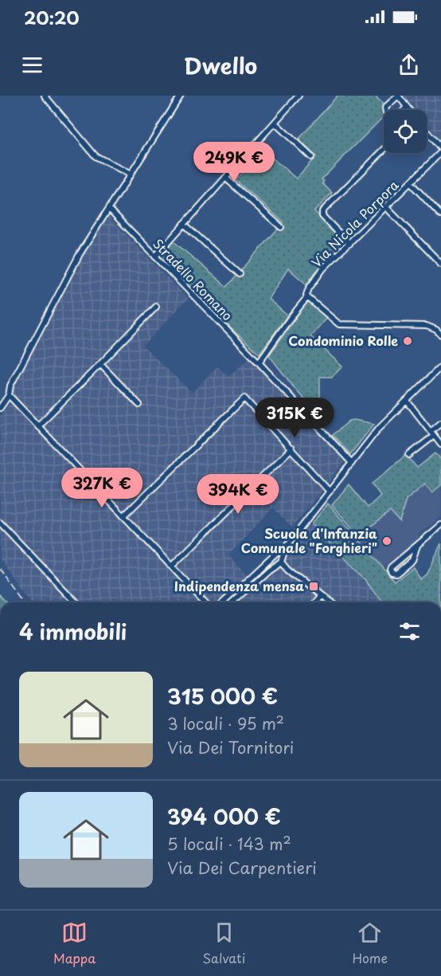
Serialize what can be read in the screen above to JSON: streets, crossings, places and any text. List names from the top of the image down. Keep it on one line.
{"streets":{"street":["Via Nicola Porpora","Stradello Romano"]},"crossings":[["Via Nicola Porpora","Stradello Romano"]],"places":{"other":["Condominio Rolle","Scuola d'Infanzia Comunale \"Forghieri\""],"transit":["Indipendenza mensa"]},"page":{"status":"20:20","header":"Dwello","price":["249K €","315K €","327K €","394K €"],"heading":"4 immobili","list":[{"name":"315 000 €","note":"3 locali · 95 m² · Via Dei Tornitori"},{"name":"394 000 €","note":"5 locali · 143 m² · Via Dei Carpentieri"}],"tabs":["Mappa","Salvati","Home"]}}
